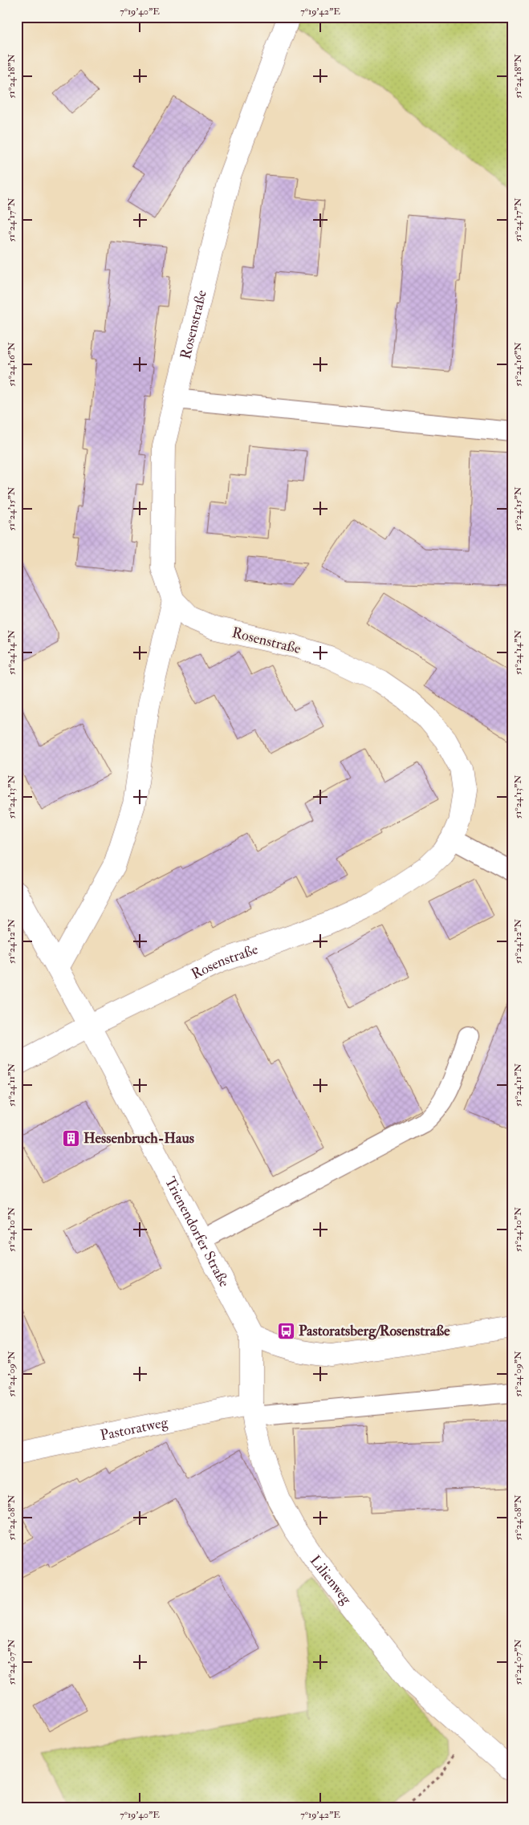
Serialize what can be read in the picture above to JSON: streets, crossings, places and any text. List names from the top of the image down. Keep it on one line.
{"streets":{"street":["Rosenstraße","Trienendorfer Straße","Pastoratweg","Lilienweg"]},"crossings":[["Rosenstraße","Trienendorfer Straße"],["Trienendorfer Straße","Lilienweg"],["Pastoratweg","Lilienweg"]],"places":{"building":["Hessenbruch-Haus"],"bus stop":["Pastoratsberg/Rosenstraße"]},"coordinates":["7°19'40\"E","7°19'42\"E","51°24'18\"N","51°24'17\"N","51°24'16\"N","51°24'15\"N","51°24'14\"N","51°24'13\"N","51°24'12\"N","51°24'11\"N","51°24'10\"N","51°24'09\"N","51°24'08\"N","51°24'07\"N"]}
